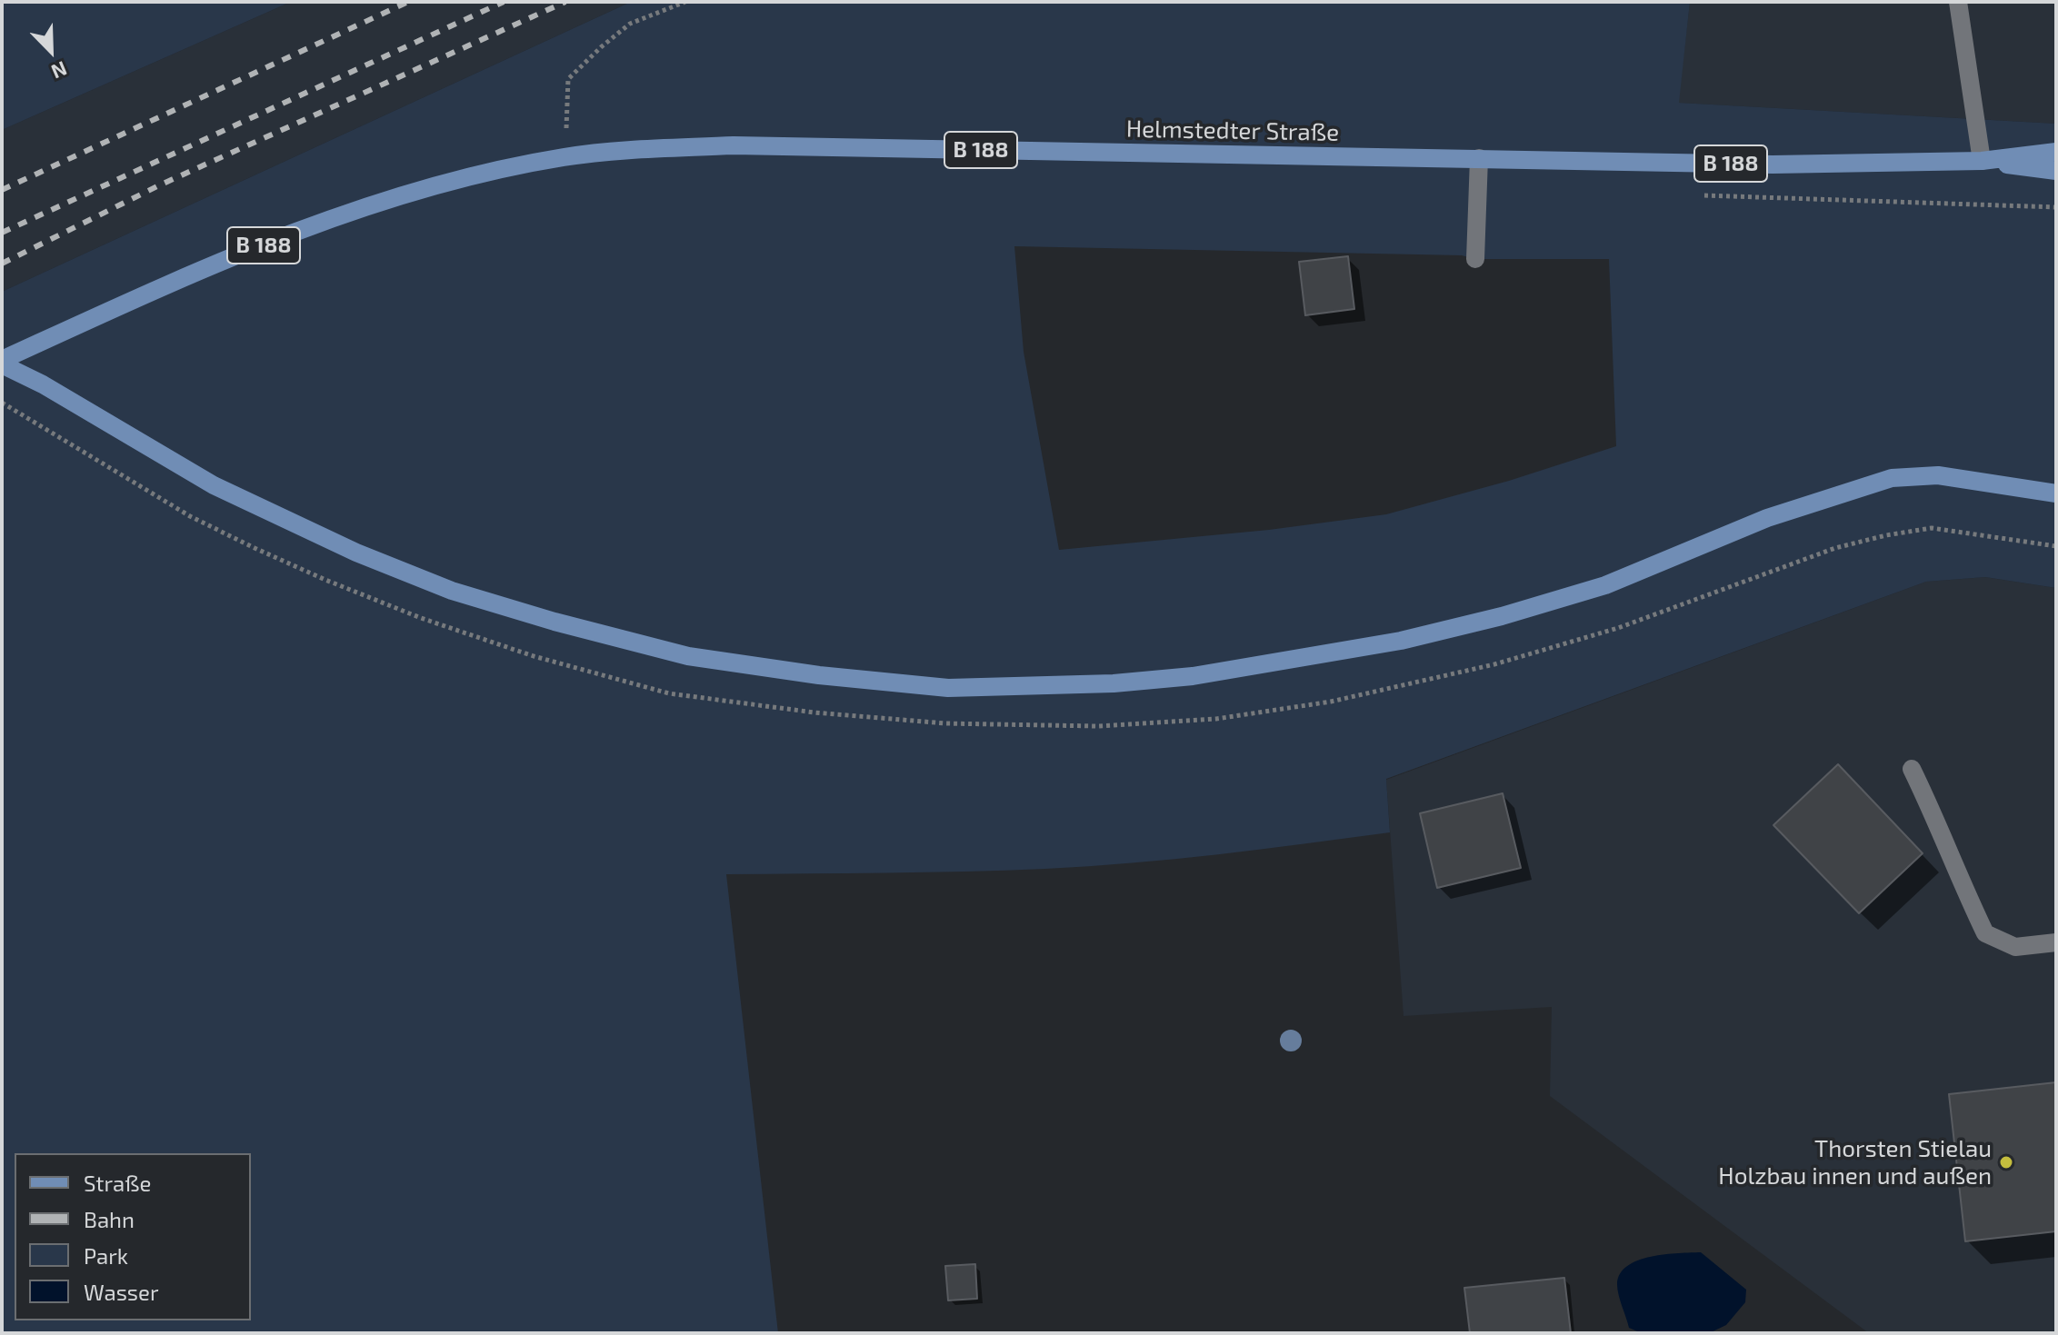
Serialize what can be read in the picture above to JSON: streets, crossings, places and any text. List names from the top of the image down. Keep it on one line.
{"streets":{"main road":["Helmstedter Straße","B 188"]},"places":["Thorsten Stielau Holzbau innen und außen"],"legend":["Straße","Bahn","Park","Wasser"],"north":"bottom right"}
